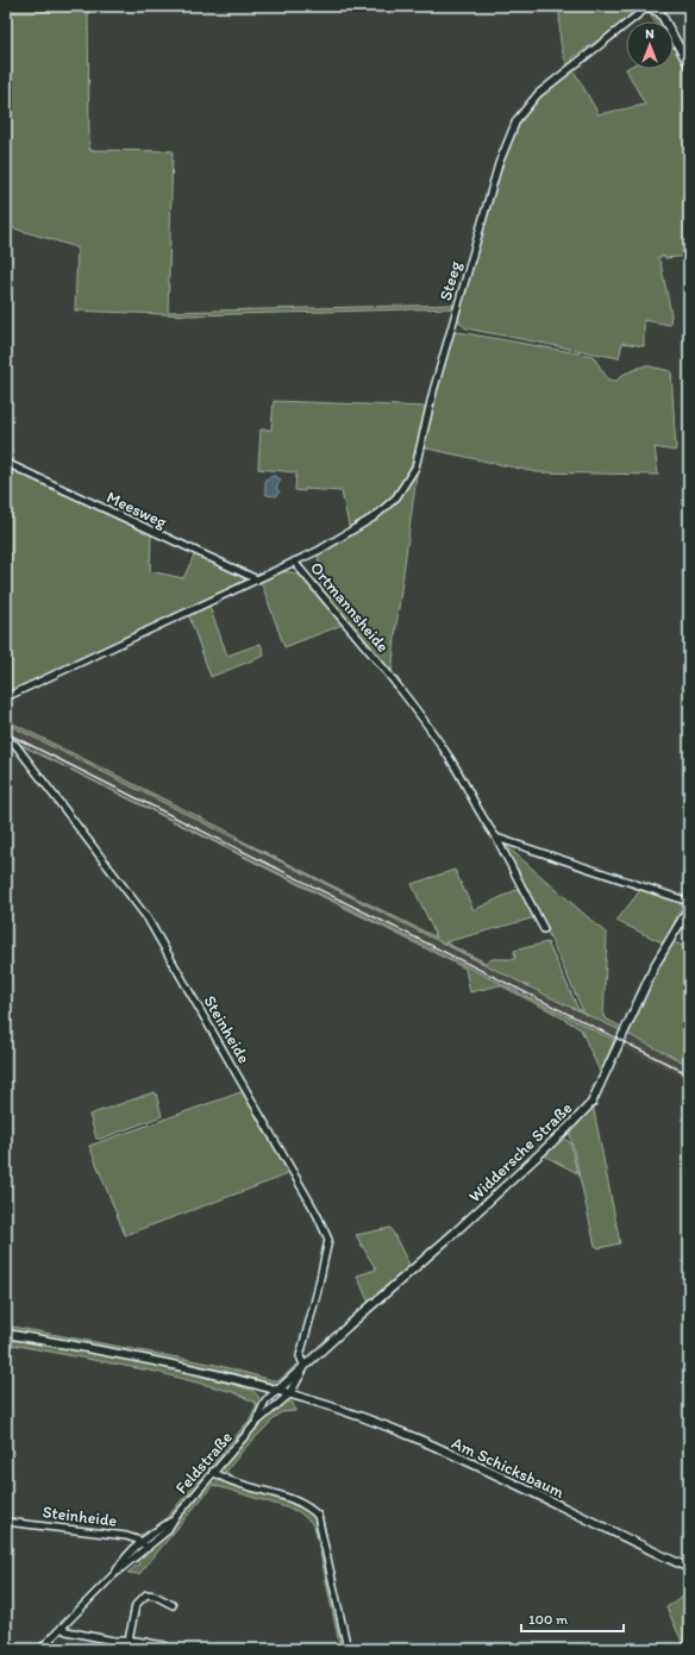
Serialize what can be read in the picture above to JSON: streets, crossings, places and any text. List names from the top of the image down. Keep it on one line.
{"streets":{"street":["Steeg","Meesweg","Ortmannsheide","Steinheide","Widdersche Straße","Feldstraße","Am Schicksbaum"]},"crossings":[["Steeg","Ortmannsheide"],["Meesweg","Ortmannsheide"],["Steinheide","Widdersche Straße"],["Steinheide","Feldstraße"],["Feldstraße","Am Schicksbaum"]],"scale_bar":"100 m","north":"top"}
